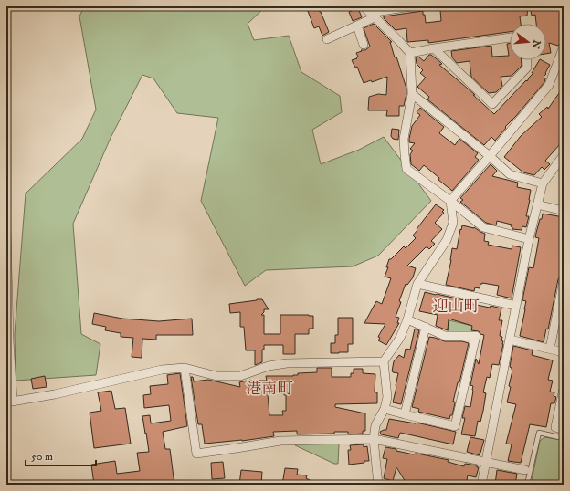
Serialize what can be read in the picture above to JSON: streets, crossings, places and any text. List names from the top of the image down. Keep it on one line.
{"districts":["迎山町","港南町"],"scale_bar":"50 m","north":"right"}
